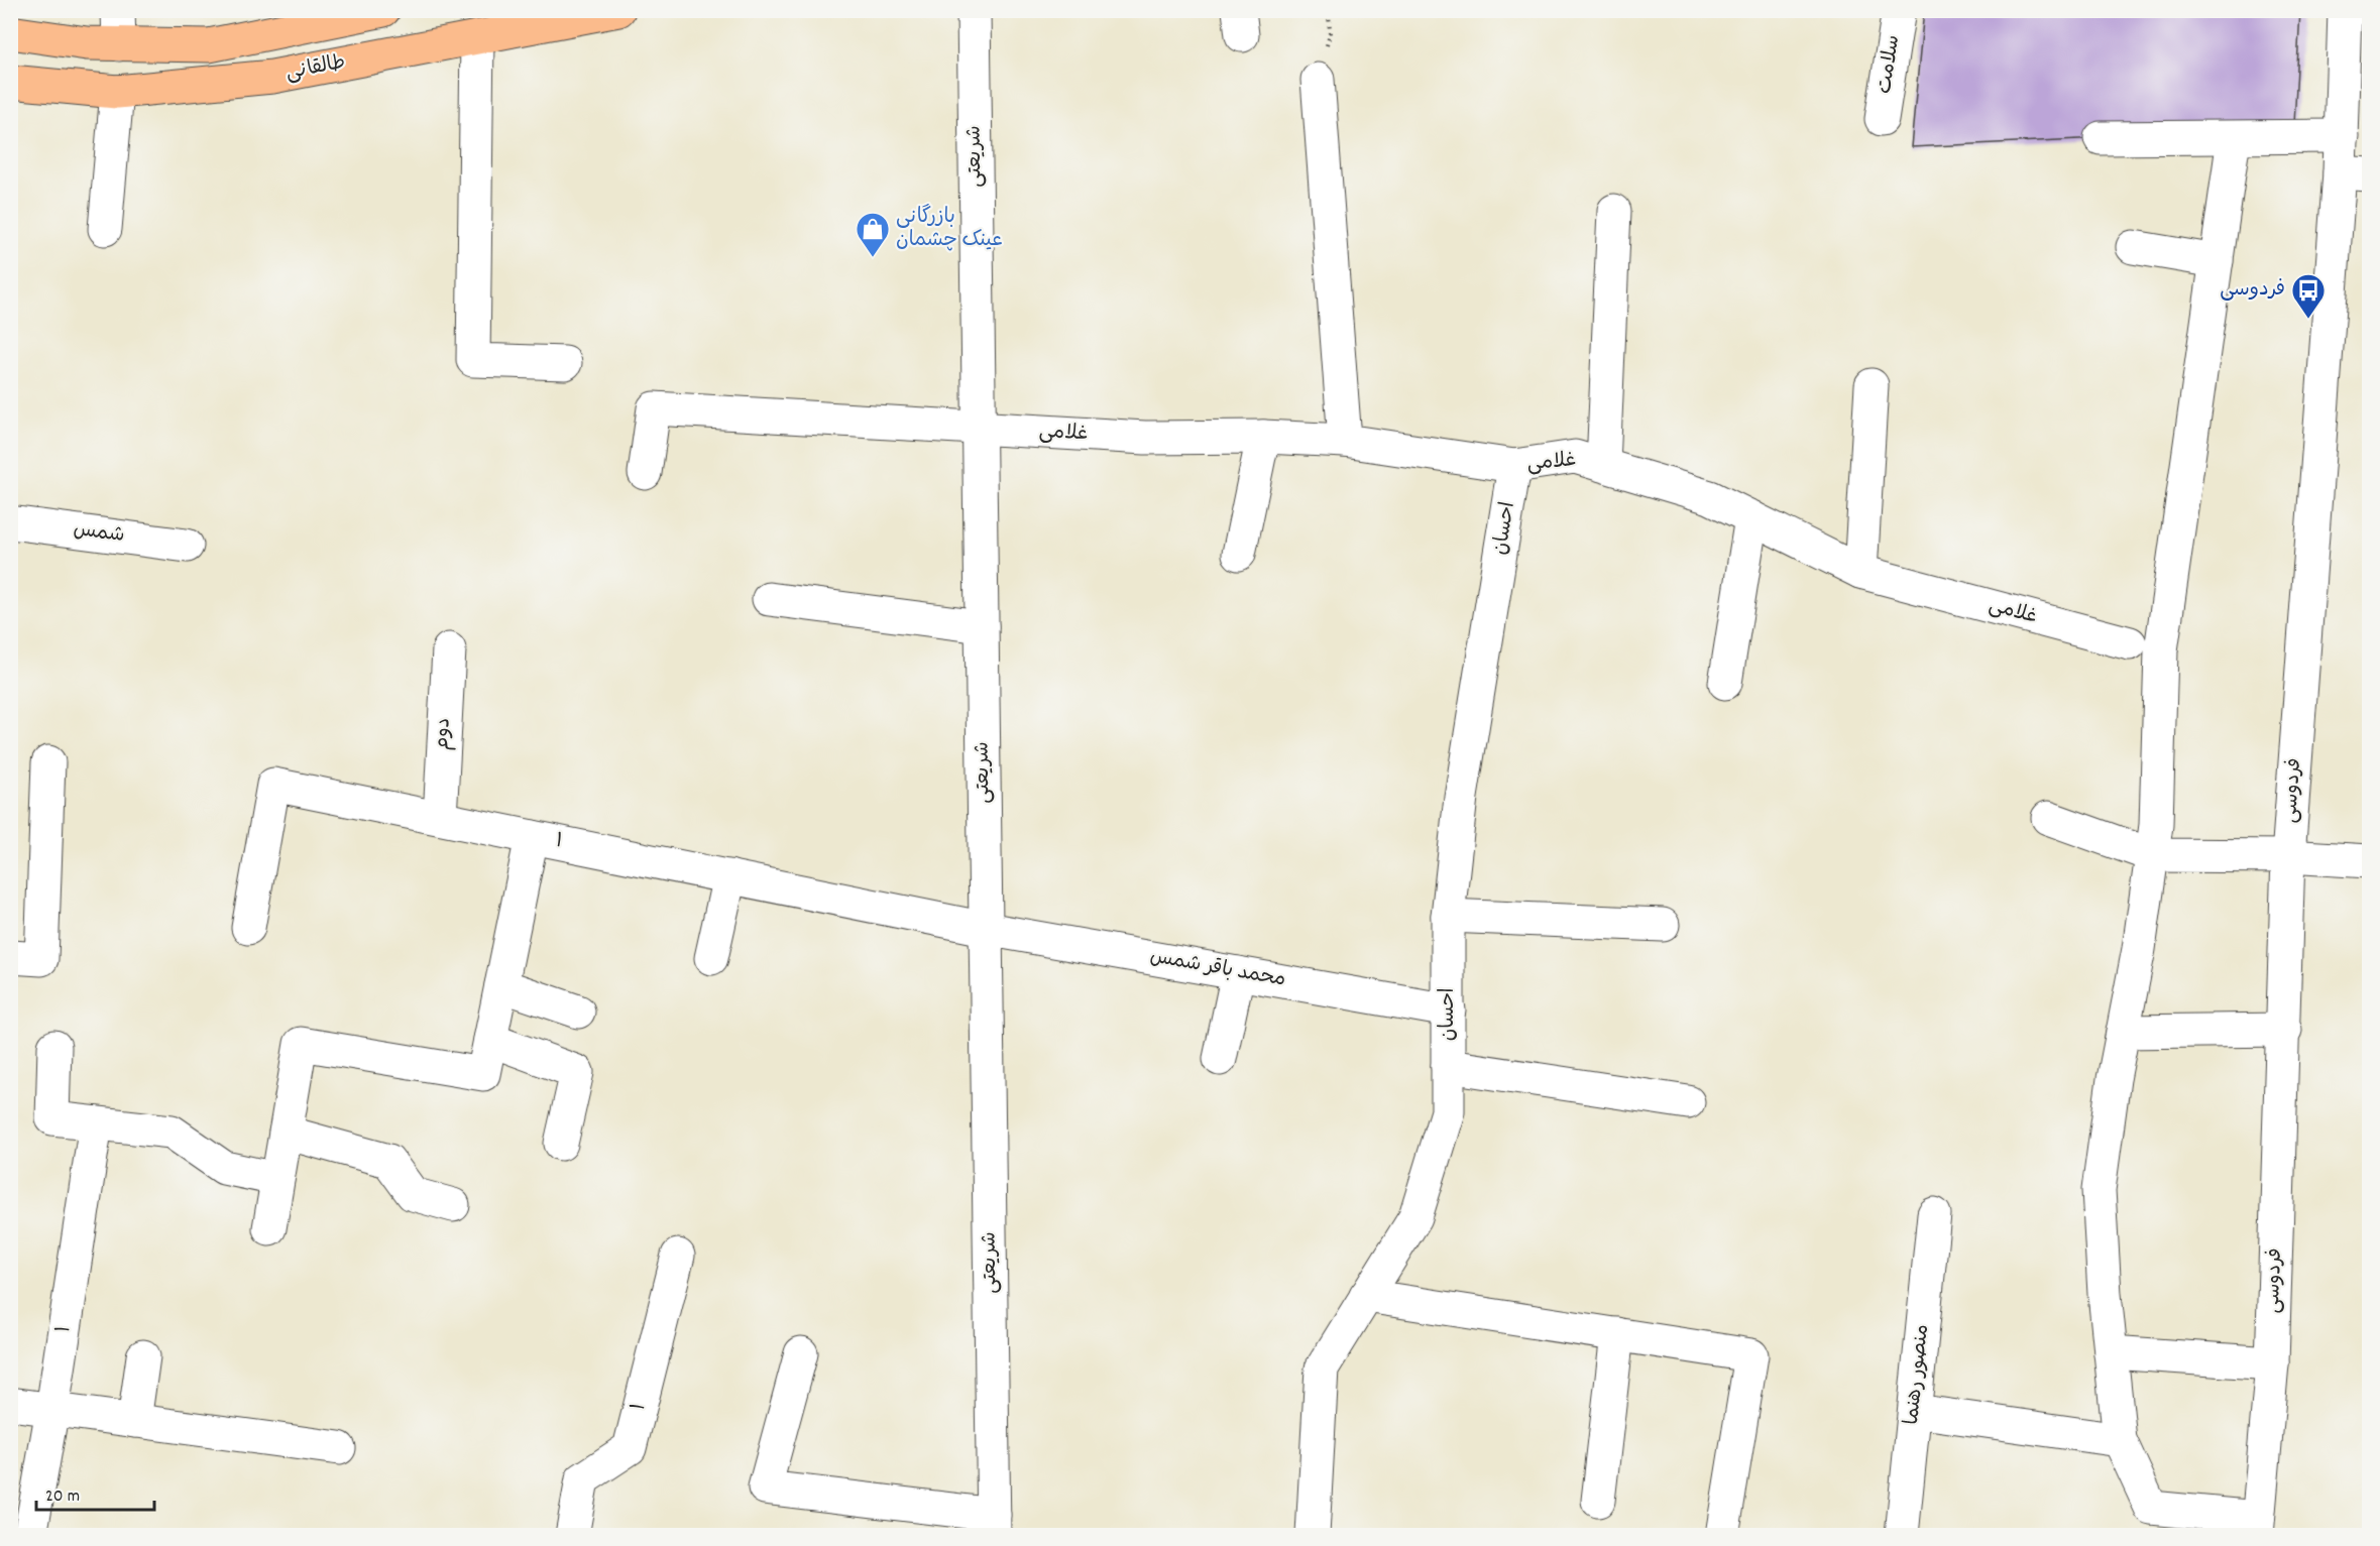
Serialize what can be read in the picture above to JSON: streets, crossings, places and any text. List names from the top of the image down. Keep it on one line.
{"streets":{"main road":["طالقانی"],"street":["سلامت","شریعتی","غلامی","احسان","شمس","دوم","فردوسی","۱","محمد باقر شمس","منصور رهنما"]},"crossings":[["شریعتی","غلامی"],["شریعتی","۱"],["شریعتی","محمد باقر شمس"],["غلامی","احسان"],["احسان","محمد باقر شمس"],["دوم","۱"],["۱","محمد باقر شمس"]],"places":{"shop":["بازرگانی عینک چشمان"],"bus stop":["فردوسی"]},"scale_bar":"20 m"}
